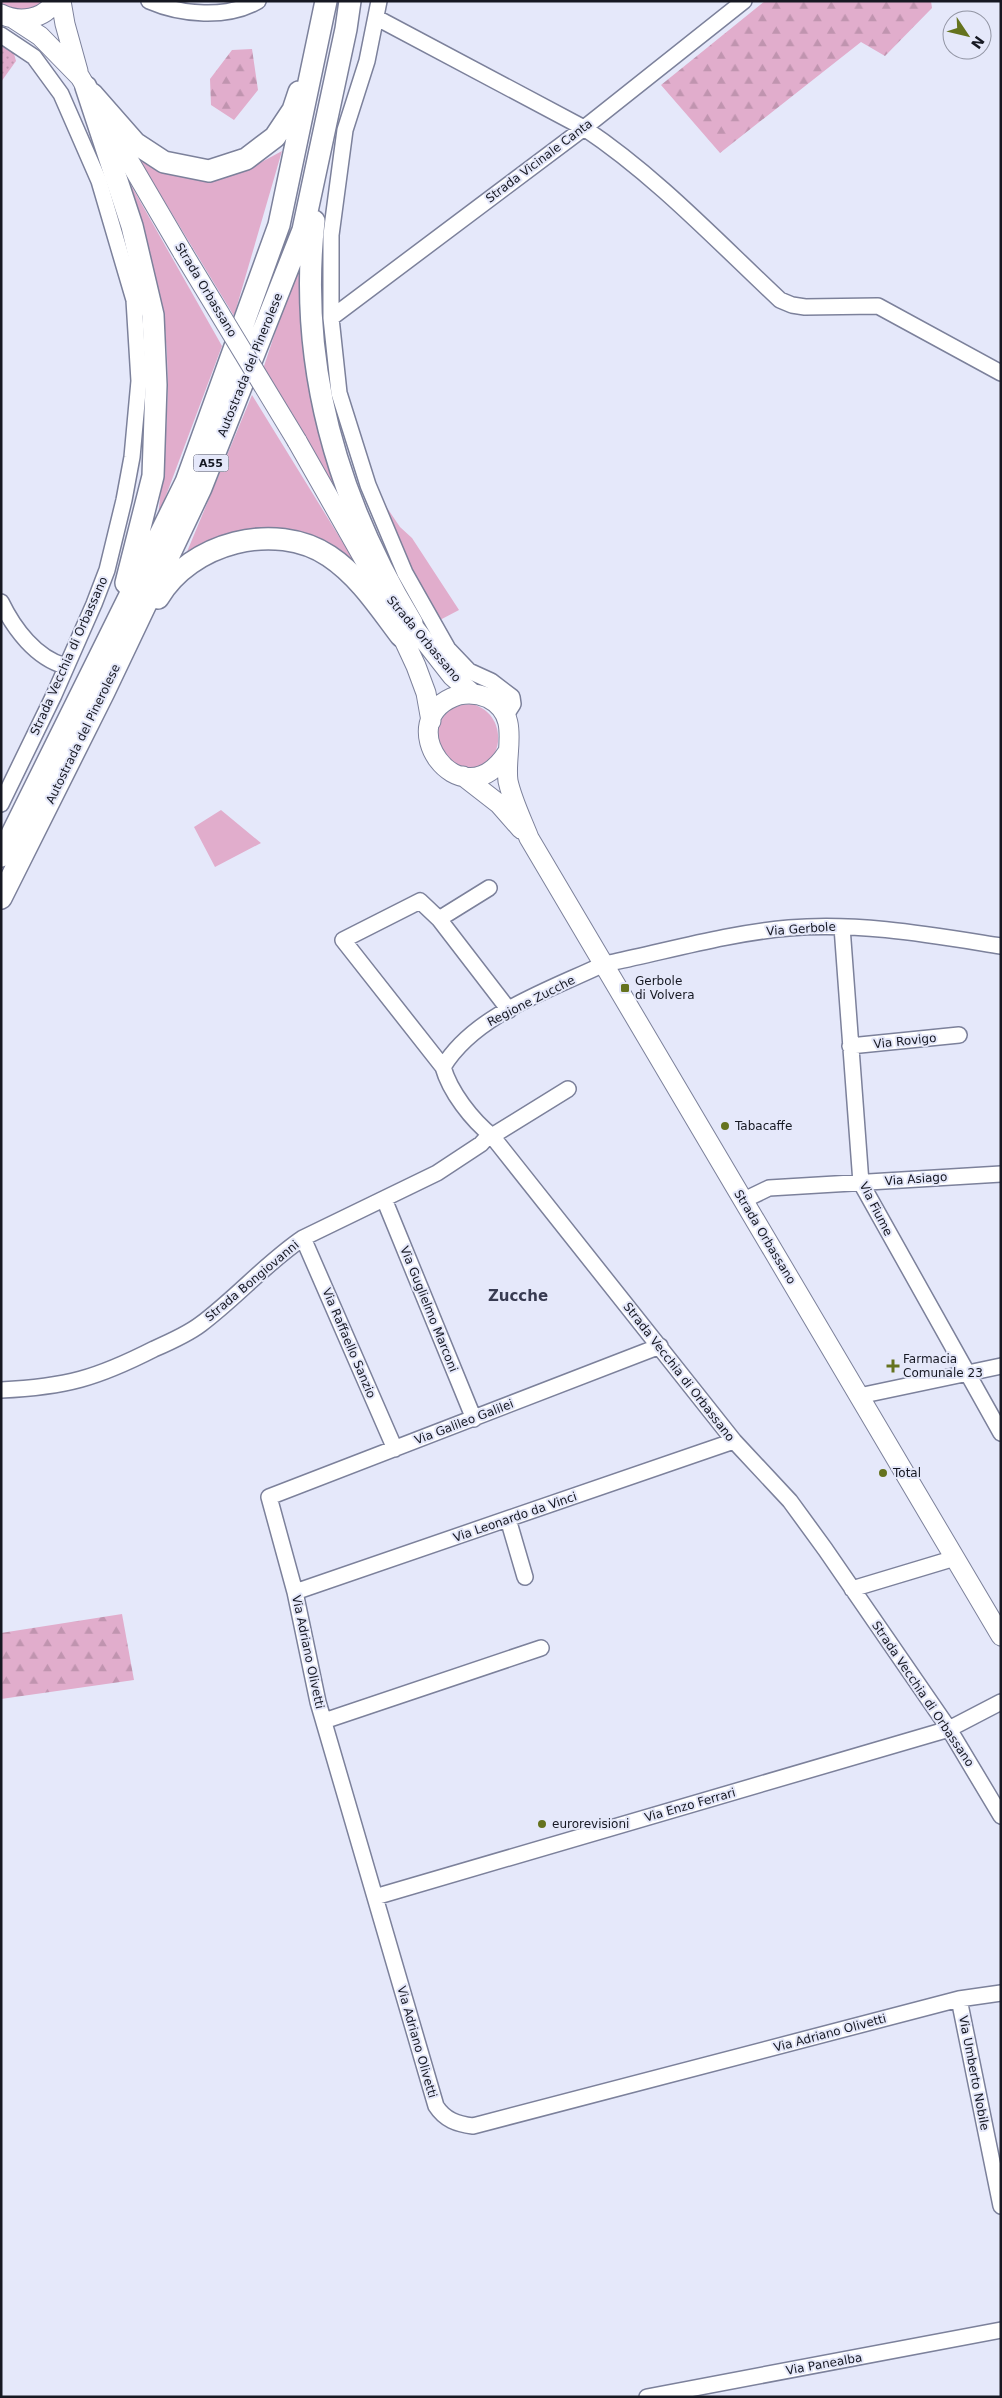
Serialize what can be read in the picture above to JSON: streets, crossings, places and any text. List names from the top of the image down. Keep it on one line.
{"streets":{"highway":["Autostrada del Pinerolese","A55"],"main road":["Strada Orbassano"],"street":["Strada Vicinale Canta","Strada Vecchia di Orbassano","Via Gerbole","Regione Zucche","Via Rovigo","Via Asiago","Via Fiume","Strada Bongiovanni","Via Guglielmo Marconi","Via Raffaello Sanzio","Via Galileo Galilei","Via Leonardo da Vinci","Via Adriano Olivetti","Via Enzo Ferrari","Via Umberto Nobile","Via Panealba"]},"crossings":[["Strada Orbassano","Via Gerbole"],["Strada Orbassano","Regione Zucche"],["Strada Orbassano","Via Asiago"],["Strada Vecchia di Orbassano","Regione Zucche"],["Strada Vecchia di Orbassano","Strada Bongiovanni"],["Strada Vecchia di Orbassano","Via Galileo Galilei"],["Strada Vecchia di Orbassano","Via Leonardo da Vinci"],["Strada Vecchia di Orbassano","Via Enzo Ferrari"],["Via Gerbole","Regione Zucche"],["Via Gerbole","Via Fiume"],["Via Rovigo","Via Fiume"],["Via Asiago","Via Fiume"],["Strada Bongiovanni","Via Guglielmo Marconi"],["Strada Bongiovanni","Via Raffaello Sanzio"],["Via Guglielmo Marconi","Via Galileo Galilei"],["Via Raffaello Sanzio","Via Galileo Galilei"],["Via Galileo Galilei","Via Adriano Olivetti"],["Via Leonardo da Vinci","Via Adriano Olivetti"],["Via Adriano Olivetti","Via Enzo Ferrari"],["Via Adriano Olivetti","Via Umberto Nobile"]],"districts":["Zucche"],"places":{"transit":["Gerbole di Volvera"],"other":["Tabacaffe","Total","eurorevisioni"],"health":["Farmacia Comunale 23"]},"north":"bottom right"}
